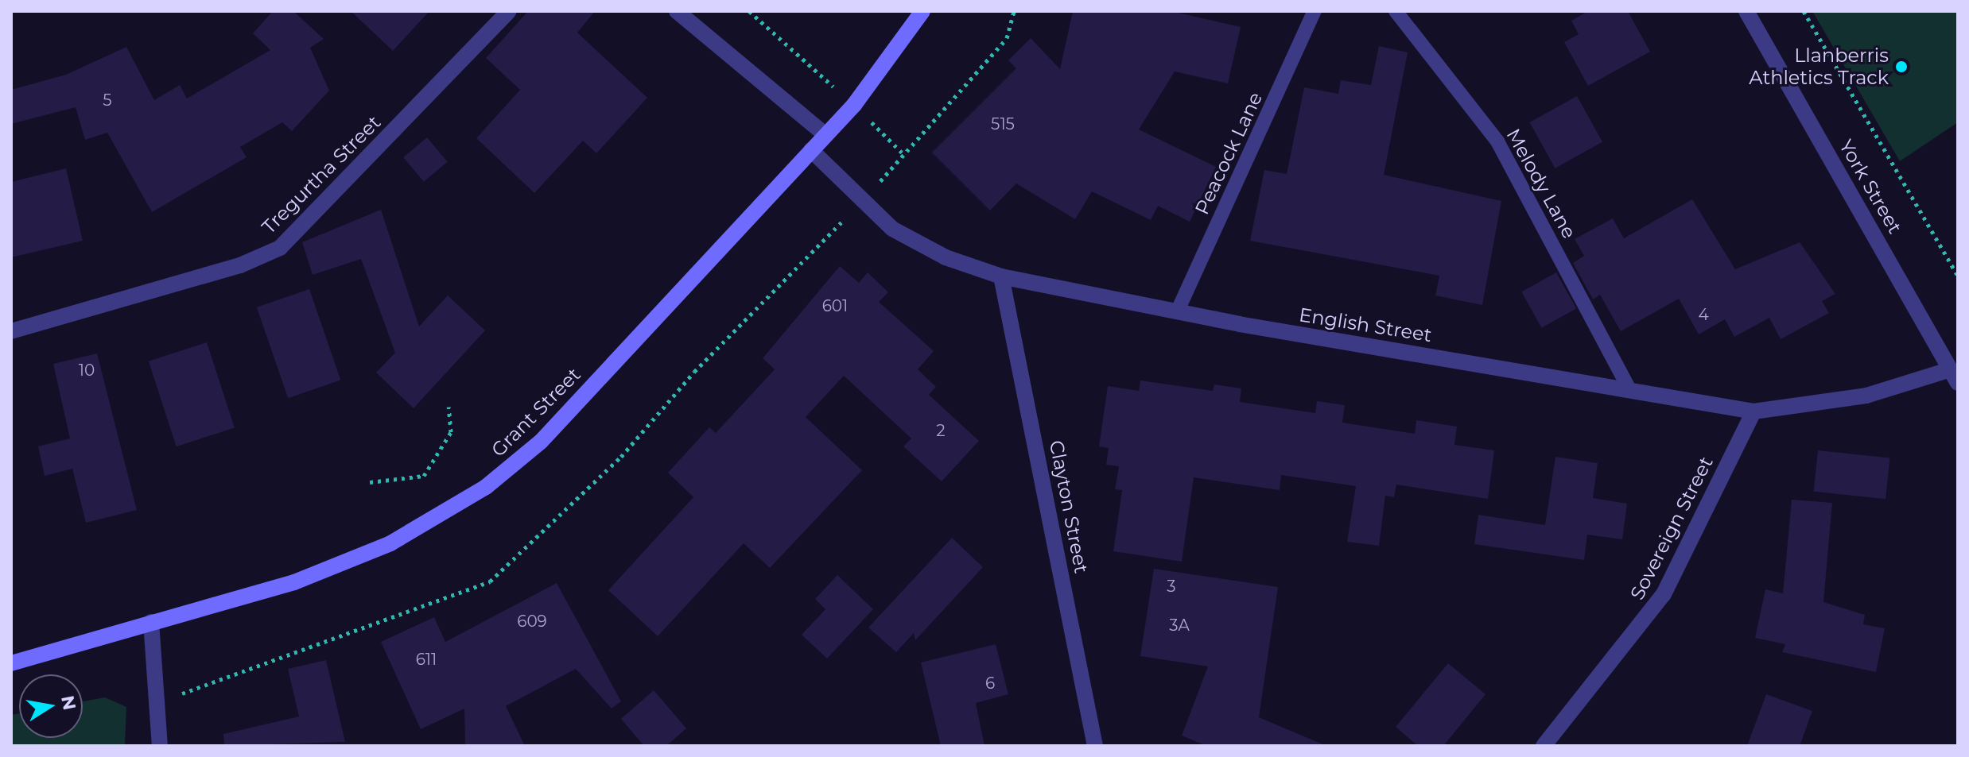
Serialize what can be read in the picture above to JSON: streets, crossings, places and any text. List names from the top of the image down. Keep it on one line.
{"streets":{"main road":["Grant Street"],"street":["Tregurtha Street","York Street","English Street","Clayton Street","Sovereign Street"],"lane":["Peacock Lane","Melody Lane"]},"crossings":[["Peacock Lane","English Street"],["Melody Lane","English Street"],["York Street","English Street"],["English Street","Grant Street"],["English Street","Clayton Street"],["English Street","Sovereign Street"]],"places":["Llanberris Athletics Track"],"house_numbers":["5","515","601","4","10","2","3","609","3A","611","6"],"north":"right"}
